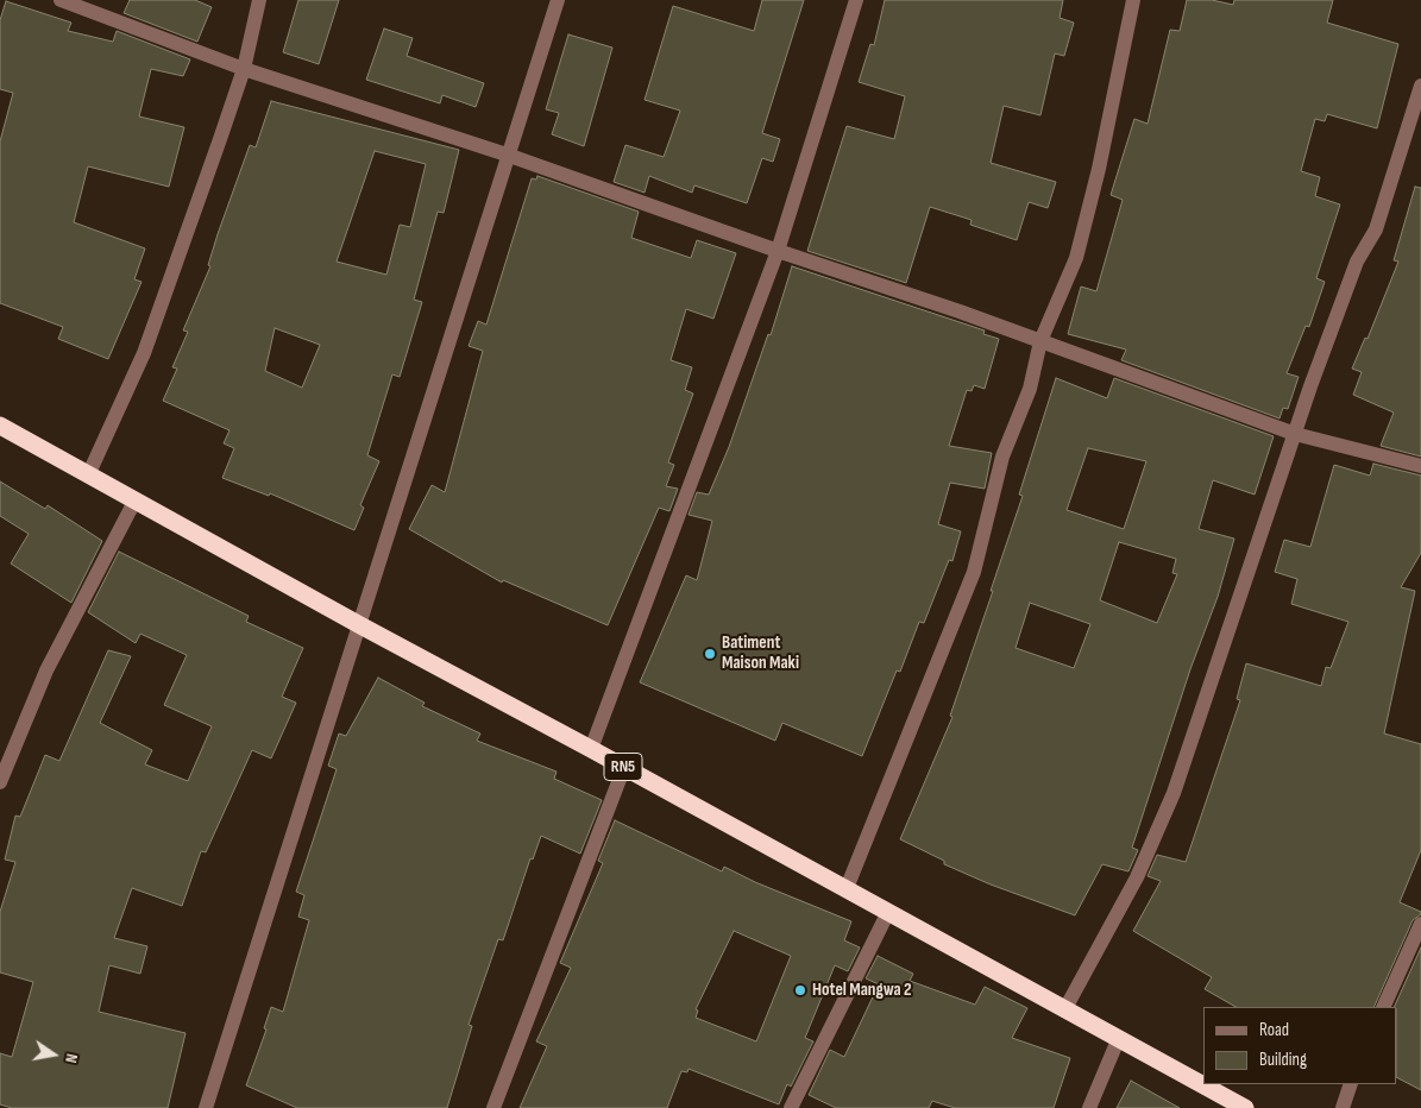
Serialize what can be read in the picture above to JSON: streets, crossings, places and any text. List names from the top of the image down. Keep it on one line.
{"streets":{"highway":["RN5"]},"places":["Batiment Maison Maki","Hotel Mangwa 2"],"legend":["Road","Building"],"north":"right"}
